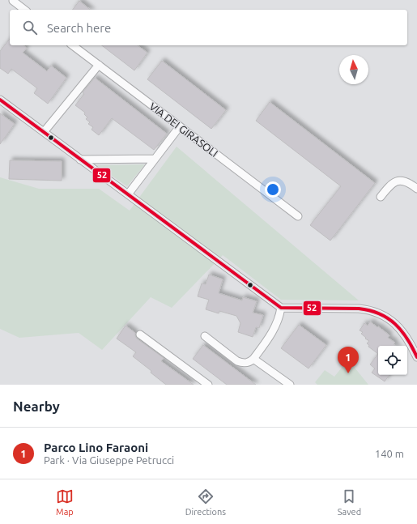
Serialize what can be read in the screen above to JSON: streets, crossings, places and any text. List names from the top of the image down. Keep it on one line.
{"streets":{"street":["VIA DEI GIRASOLI"]},"lines":["transit line 52"],"north":"top","page":{"search":"Search here","pins":"1","heading":"Nearby","list":[{"mark":"1","name":"Parco Lino Faraoni","note":"Park · Via Giuseppe Petrucci","value":"140 m"}],"nav":["Map","Directions","Saved"]}}
